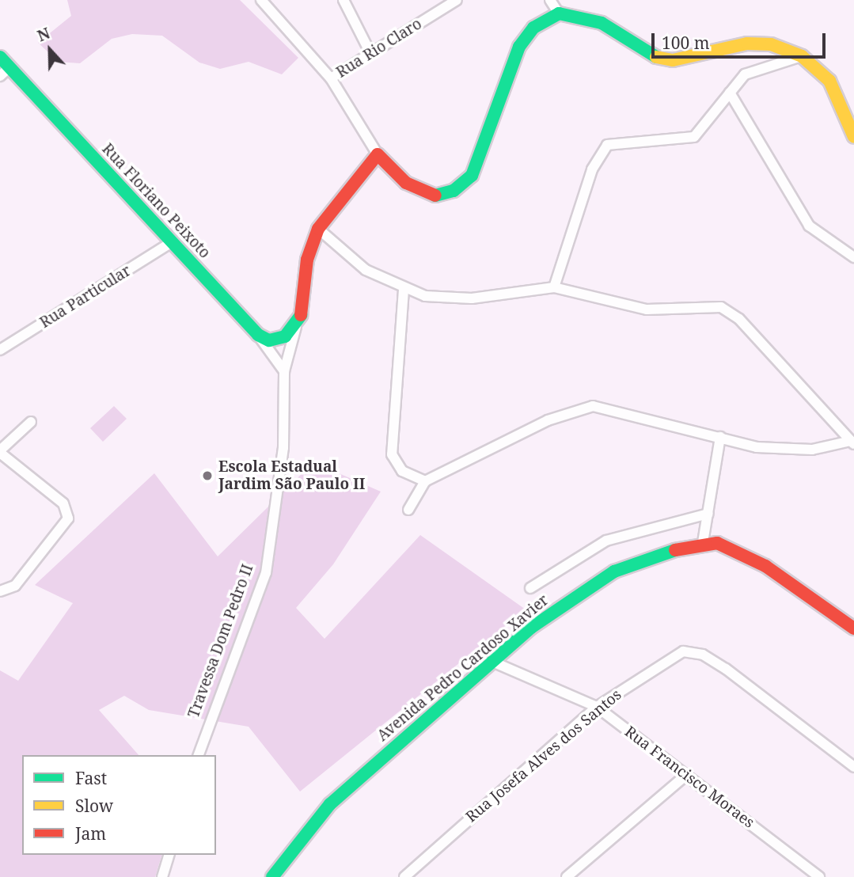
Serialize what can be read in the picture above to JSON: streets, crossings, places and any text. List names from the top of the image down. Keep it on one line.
{"streets":{"street":["Rua Rio Claro","Rua Floriano Peixoto","Rua Particular","Travessa Dom Pedro II","Avenida Pedro Cardoso Xavier","Rua Josefa Alves dos Santos","Rua Francisco Moraes"]},"crossings":[["Rua Floriano Peixoto","Rua Particular"],["Avenida Pedro Cardoso Xavier","Rua Francisco Moraes"],["Rua Josefa Alves dos Santos","Rua Francisco Moraes"]],"places":["Escola Estadual Jardim São Paulo II"],"legend":["Fast","Slow","Jam"],"scale_bar":"100 m","north":"top"}
